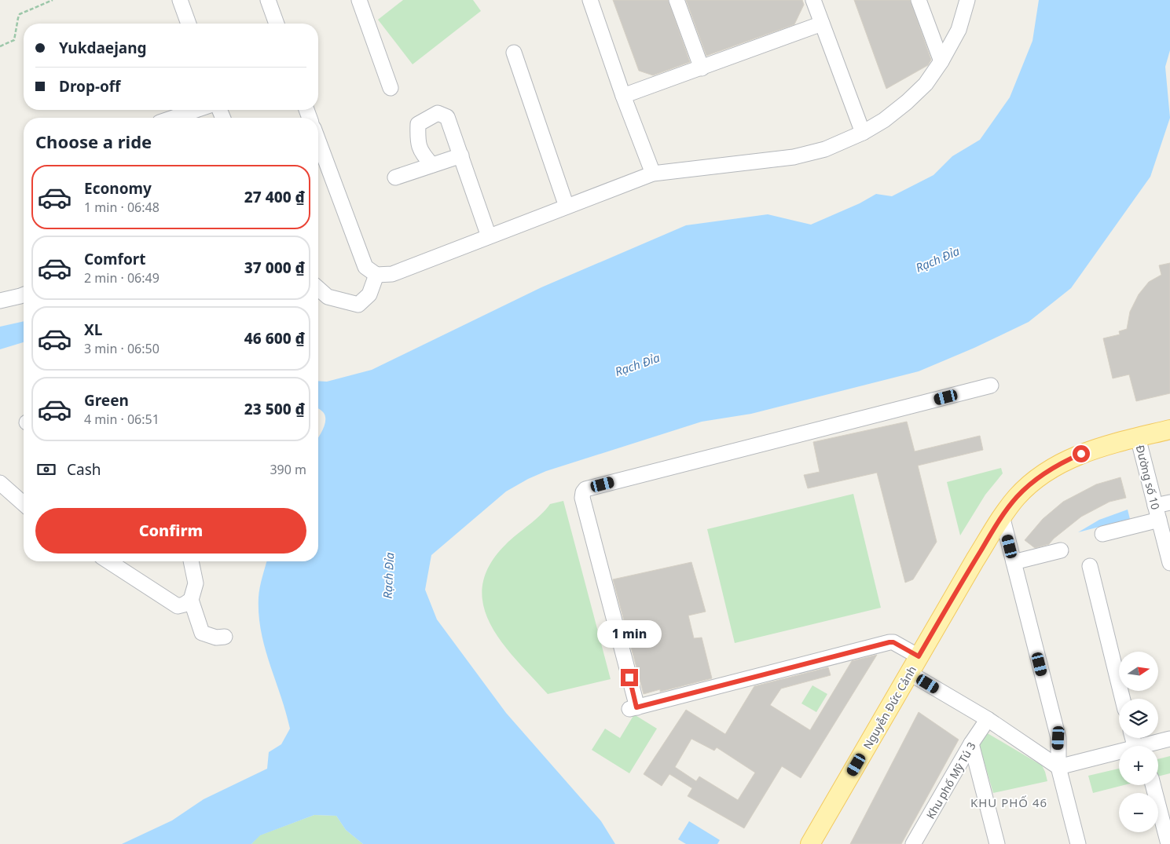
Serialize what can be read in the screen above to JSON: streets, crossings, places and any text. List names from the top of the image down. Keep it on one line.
{"streets":{"main road":["Nguyễn Đức Cảnh"],"street":["Đường số 10","Khu phố Mỹ Tú 3"]},"crossings":[["Đường số 10","Nguyễn Đức Cảnh"]],"districts":["KHU PHỐ 46"],"water":["Rạch Đỉa"],"north":"right","page":{"banner":["Yukdaejang","Drop-off"],"heading":"Choose a ride","list":[{"name":"Economy","note":"1 min · 06:48","value":"27 400 ₫"},{"name":"Comfort","note":"2 min · 06:49","value":"37 000 ₫"},{"name":"XL","note":"3 min · 06:50","value":"46 600 ₫"},{"name":"Green","note":"4 min · 06:51","value":"23 500 ₫"}],"pay":["Cash","390 m"],"buttons":"Confirm","bubble":"1 min","map_buttons":["+","−"]}}
